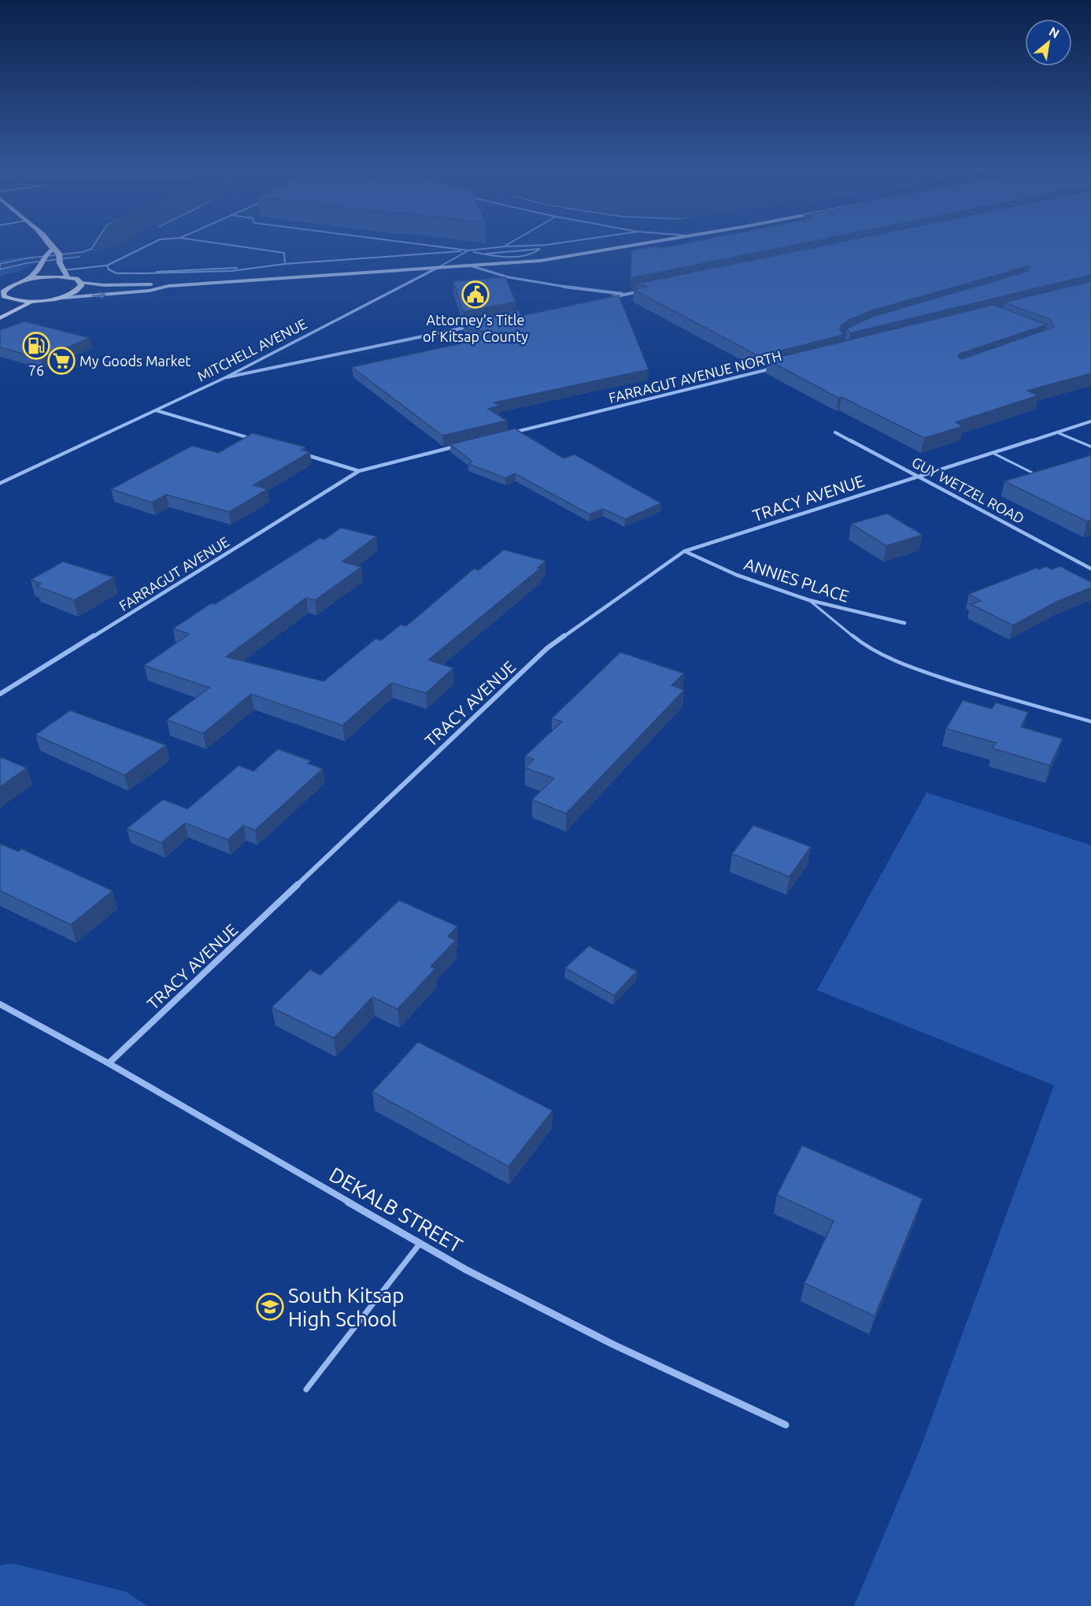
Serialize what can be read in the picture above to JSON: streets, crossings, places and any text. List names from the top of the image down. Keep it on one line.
{"streets":{"street":["MITCHELL AVENUE","FARRAGUT AVENUE NORTH","GUY WETZEL ROAD","TRACY AVENUE","FARRAGUT AVENUE","ANNIES PLACE","DEKALB STREET"]},"crossings":[["GUY WETZEL ROAD","TRACY AVENUE"],["TRACY AVENUE","ANNIES PLACE"],["TRACY AVENUE","DEKALB STREET"]],"places":{"public building":["Attorney's Title of Kitsap County"],"fuel station":["76"],"supermarket":["My Goods Market"],"school or university":["South Kitsap High School"]},"north":"top right"}
